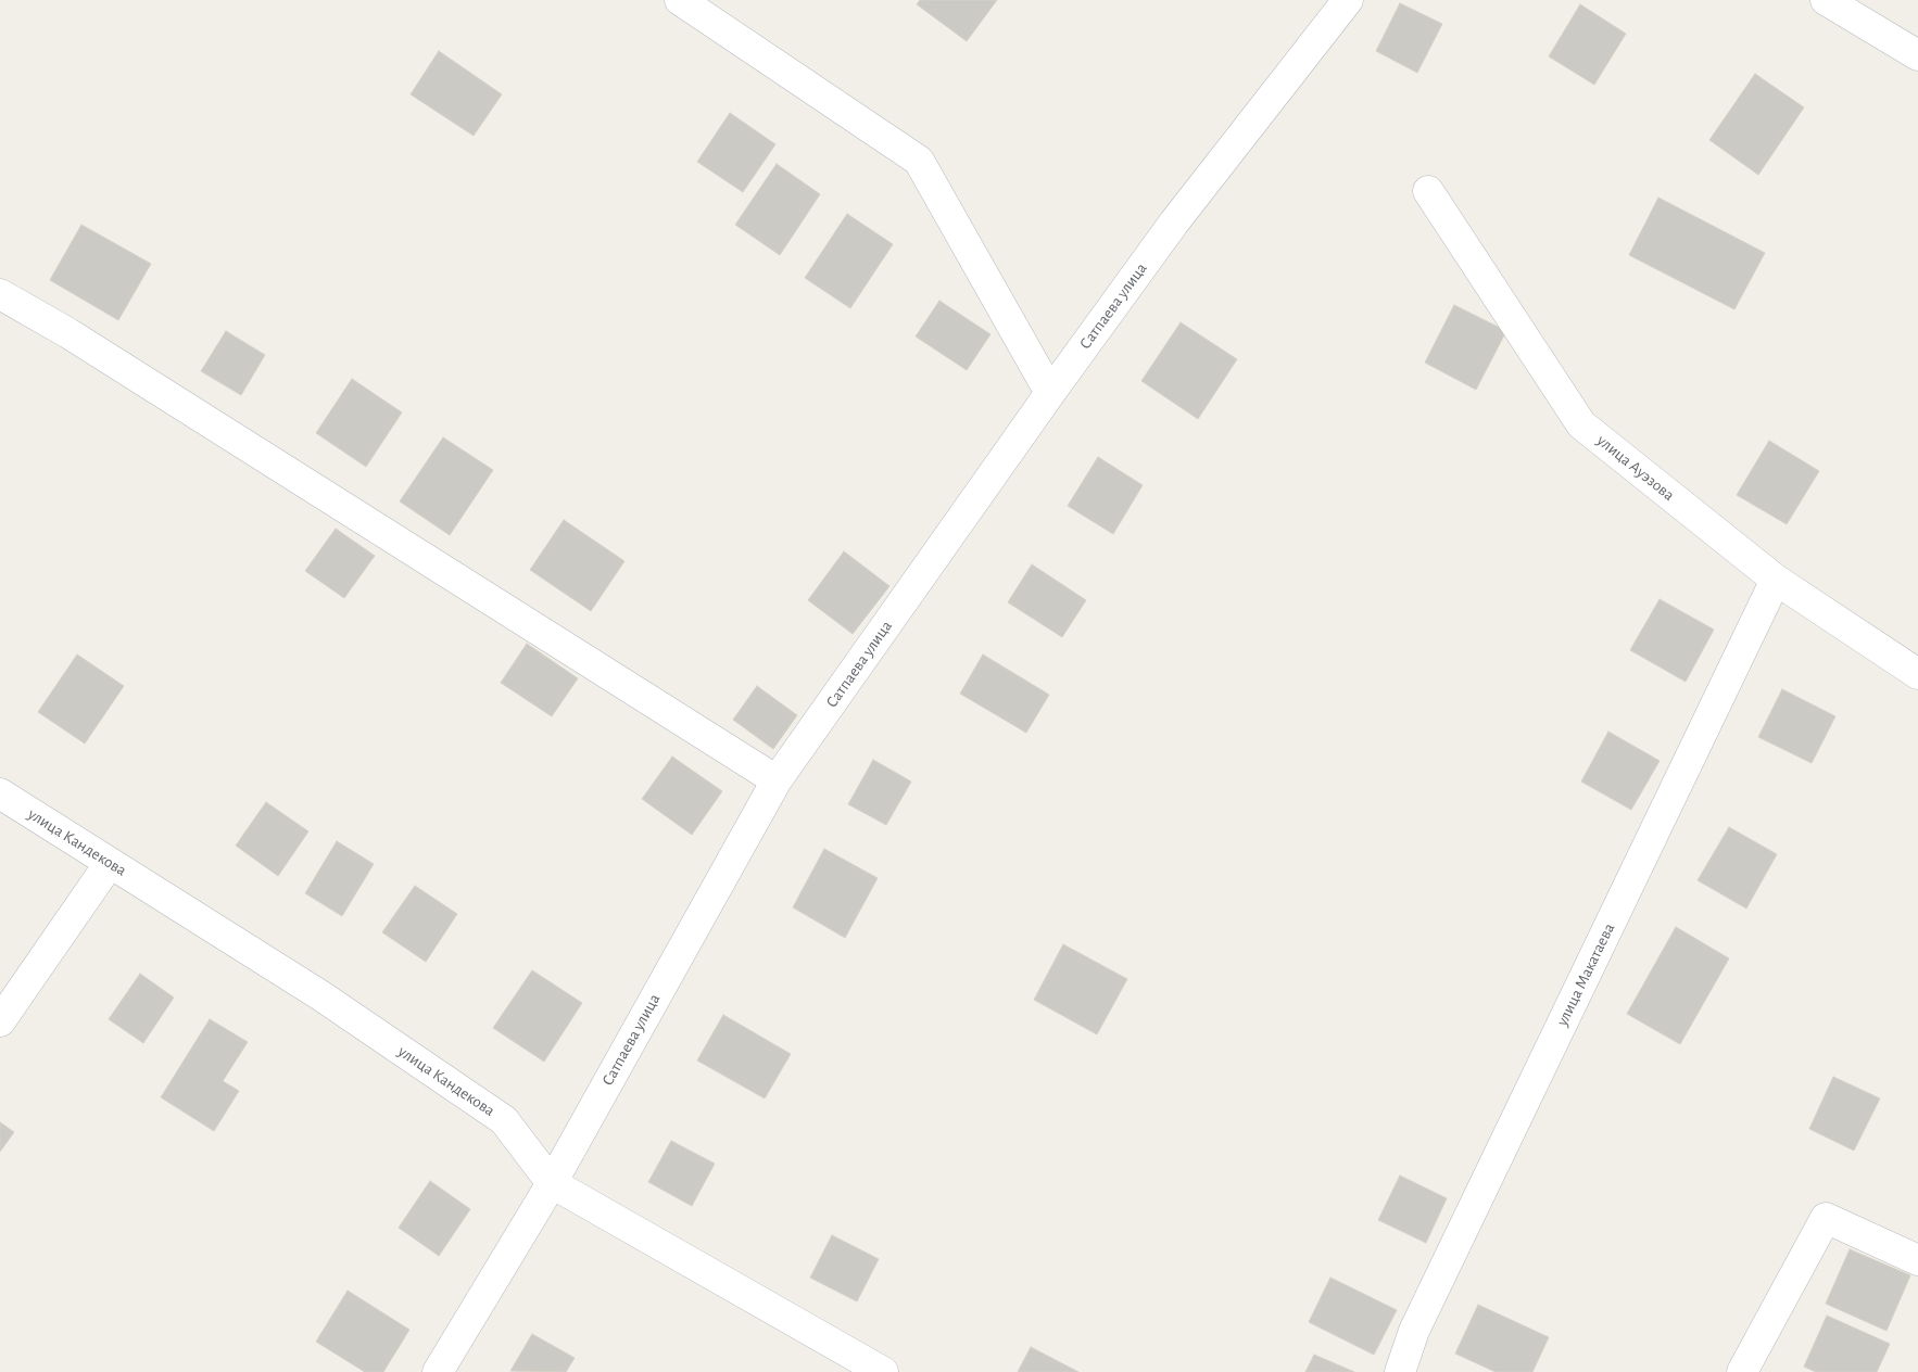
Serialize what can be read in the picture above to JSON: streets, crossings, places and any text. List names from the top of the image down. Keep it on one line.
{"streets":{"street":["Сатпаева улица","улица Ауэзова","улица Кандекова","улица Макатаева"]},"crossings":[["Сатпаева улица","улица Кандекова"],["улица Ауэзова","улица Макатаева"]]}
